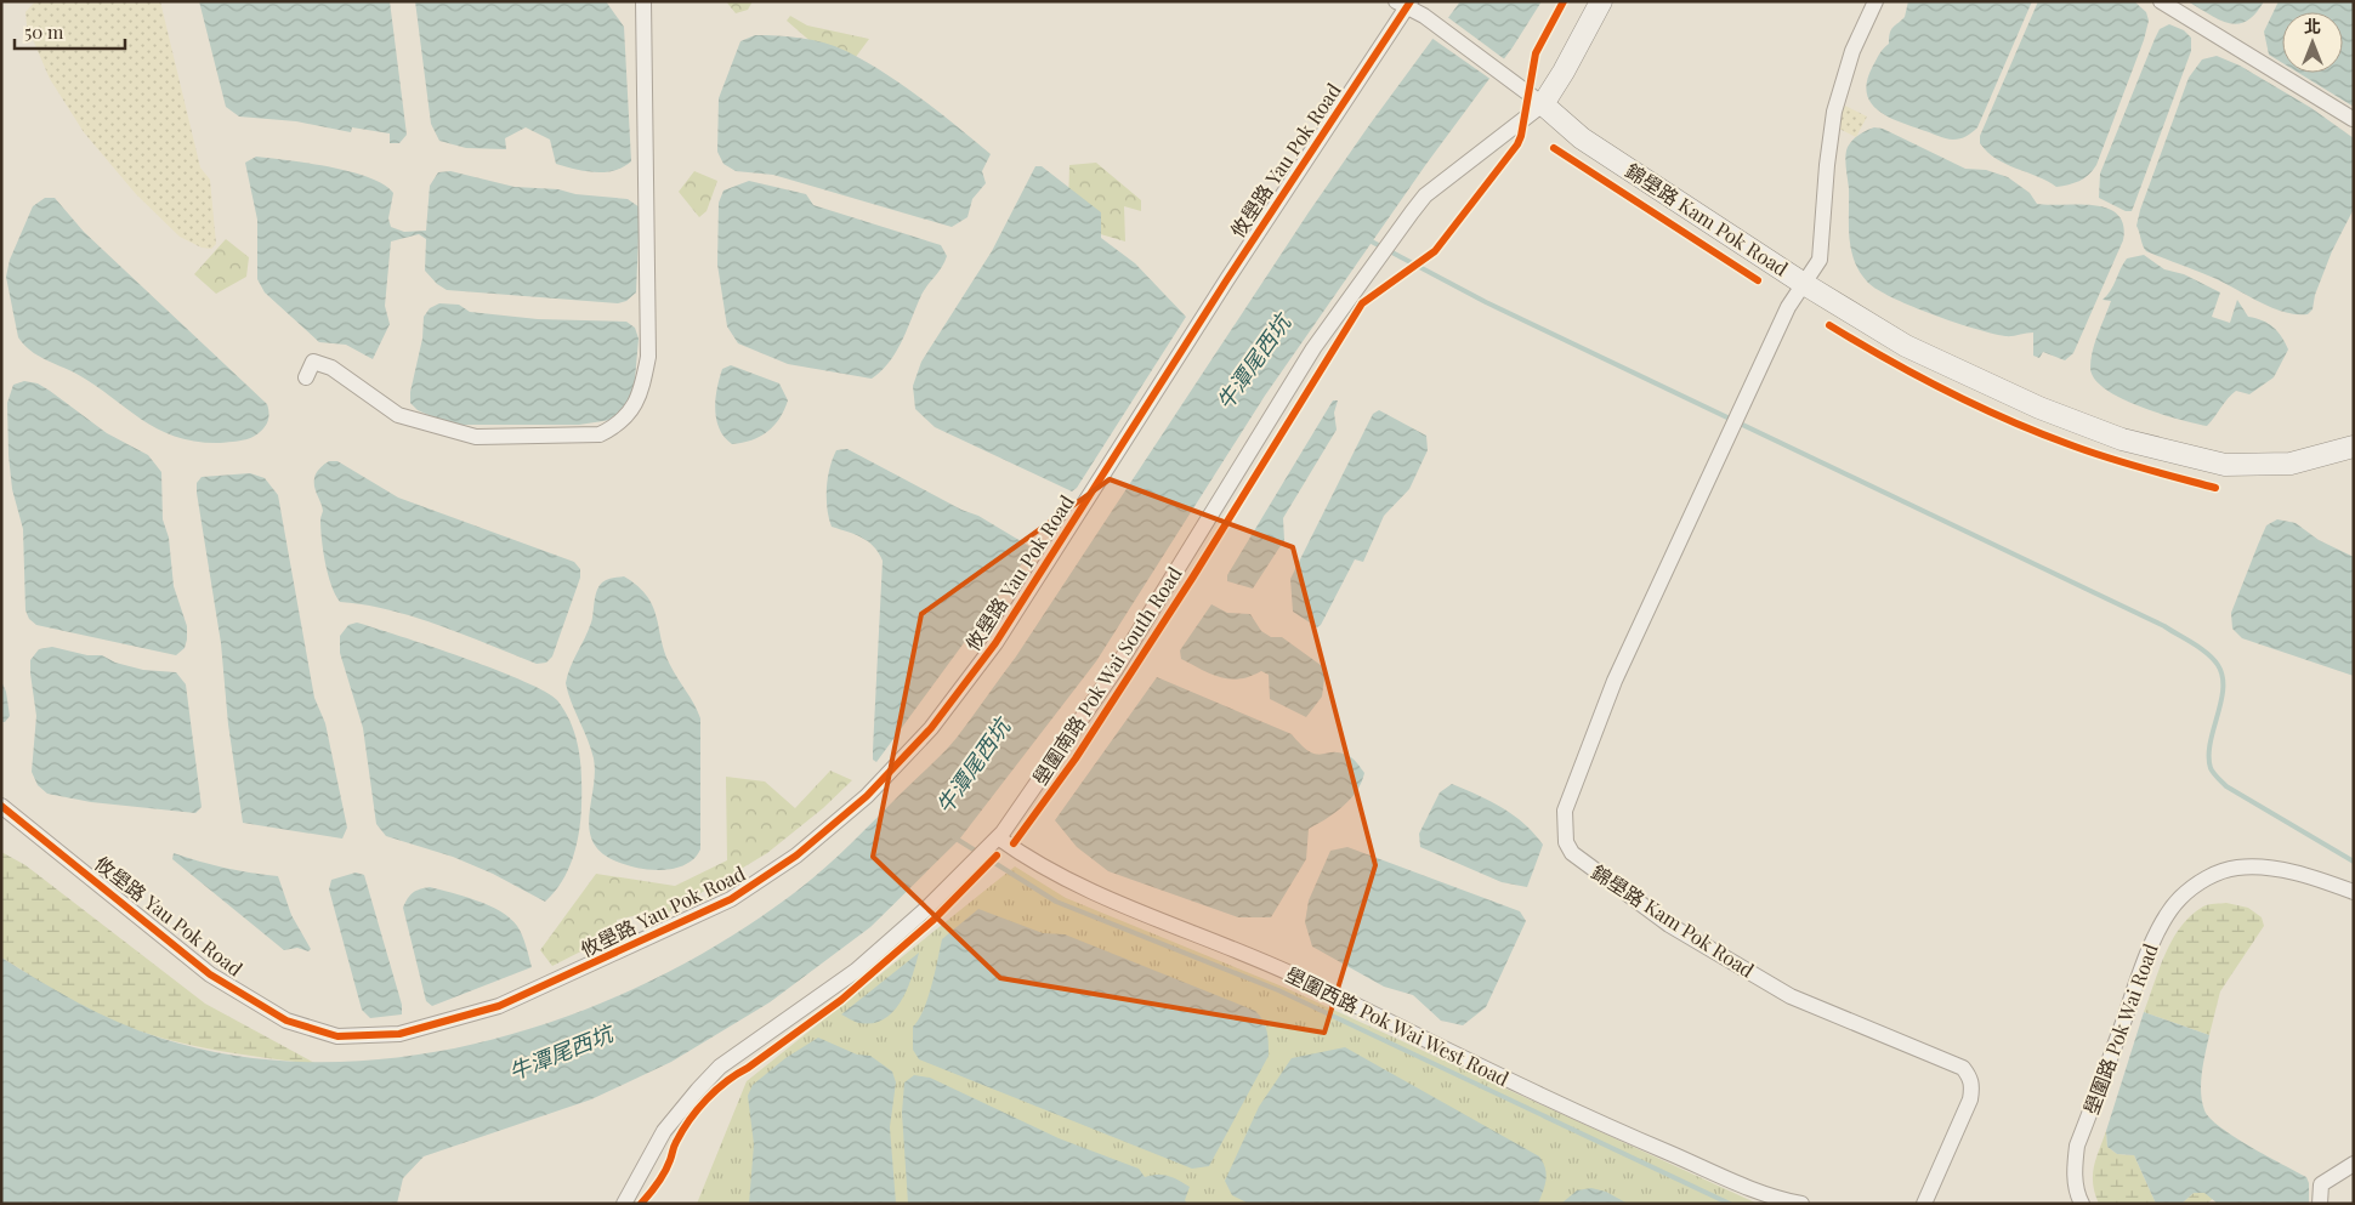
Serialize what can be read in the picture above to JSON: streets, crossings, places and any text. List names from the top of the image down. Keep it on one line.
{"streets":{"street":["攸壆路 Yau Pok Road","錦壆路 Kam Pok Road","壆圍南路 Pok Wai South Road","壆圍西路 Pok Wai West Road","壆圍路 Pok Wai Road"]},"crossings":[["錦壆路 Kam Pok Road","壆圍南路 Pok Wai South Road"],["壆圍南路 Pok Wai South Road","壆圍西路 Pok Wai West Road"]],"water":["牛潭尾西坑"],"scale_bar":"50 m","north":"top"}
